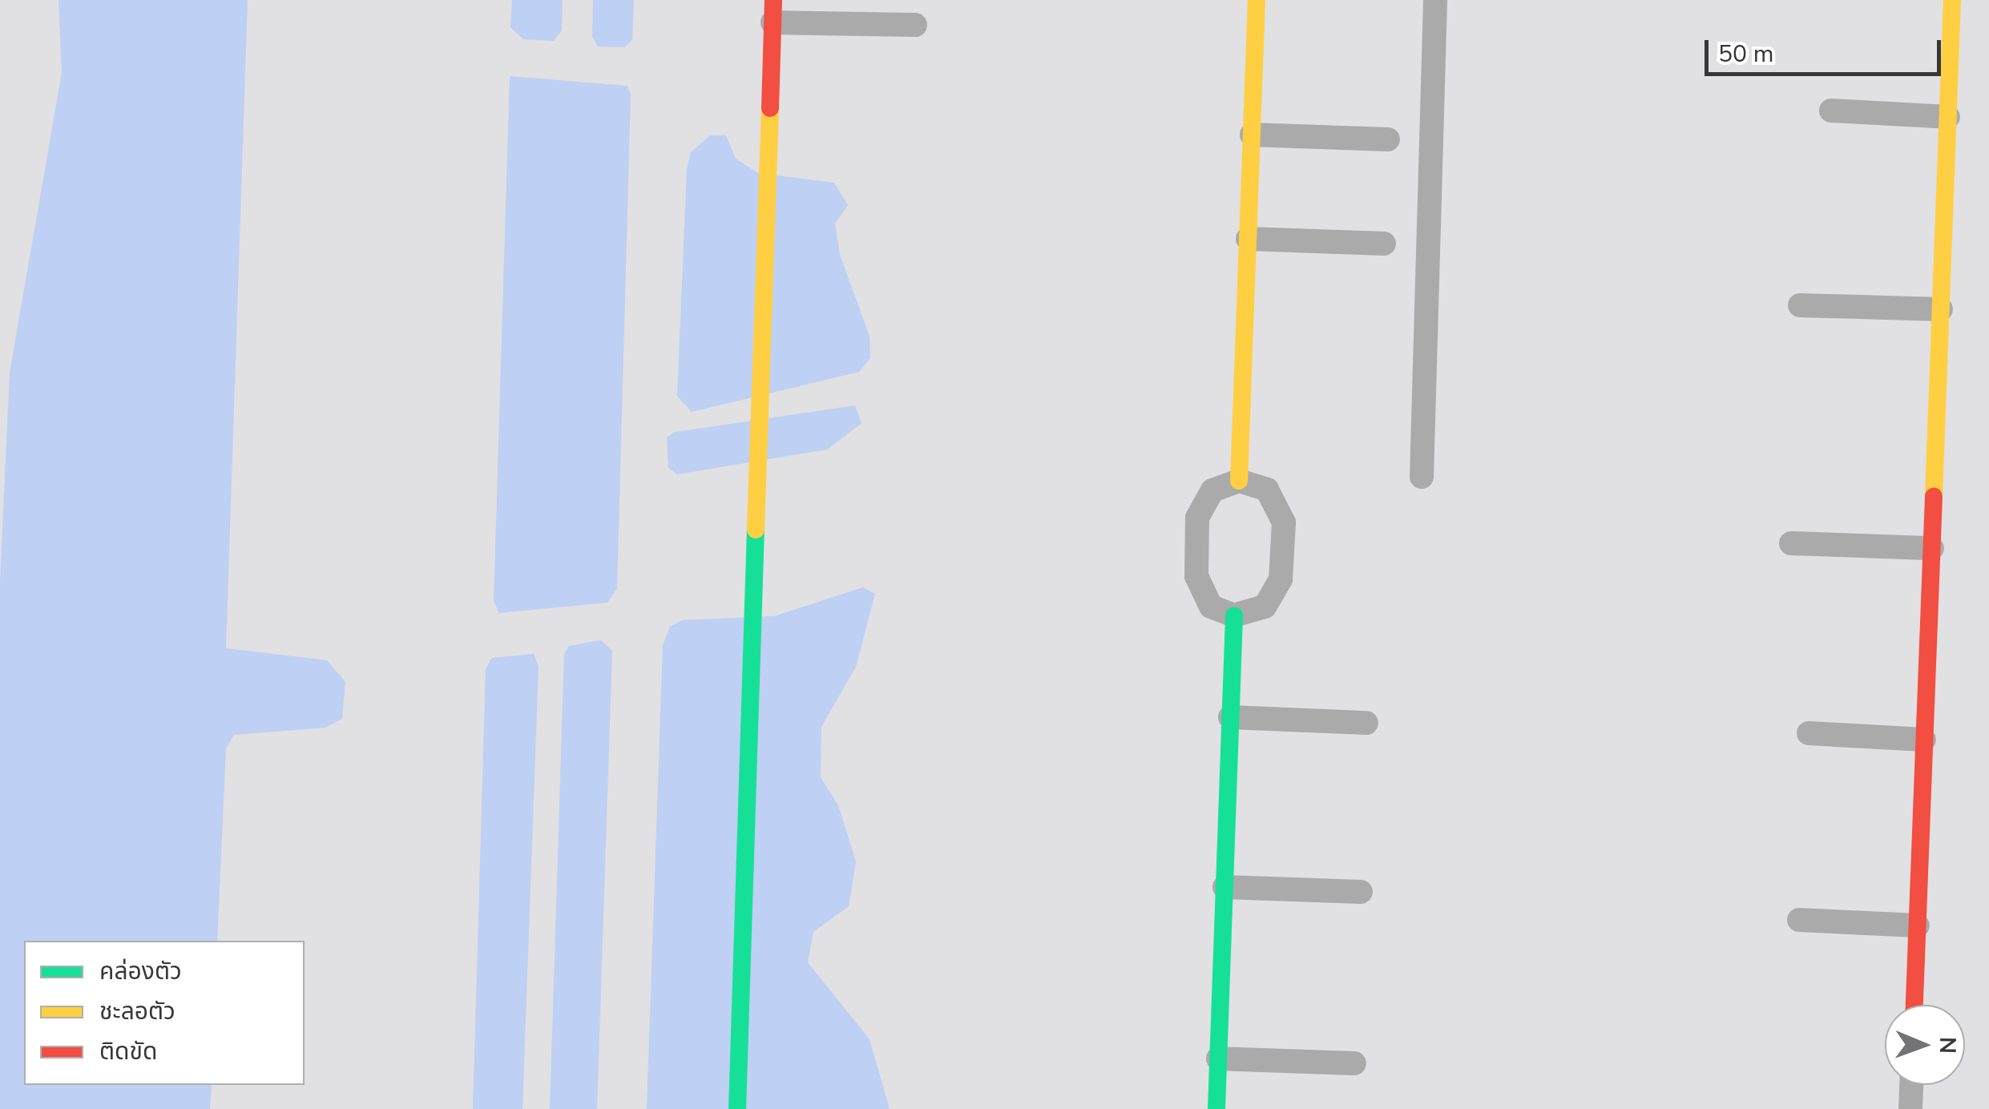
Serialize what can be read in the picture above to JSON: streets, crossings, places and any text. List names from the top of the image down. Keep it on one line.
{"legend":["คล่องตัว","ชะลอตัว","ติดขัด"],"scale_bar":"50 m","north":"right"}
